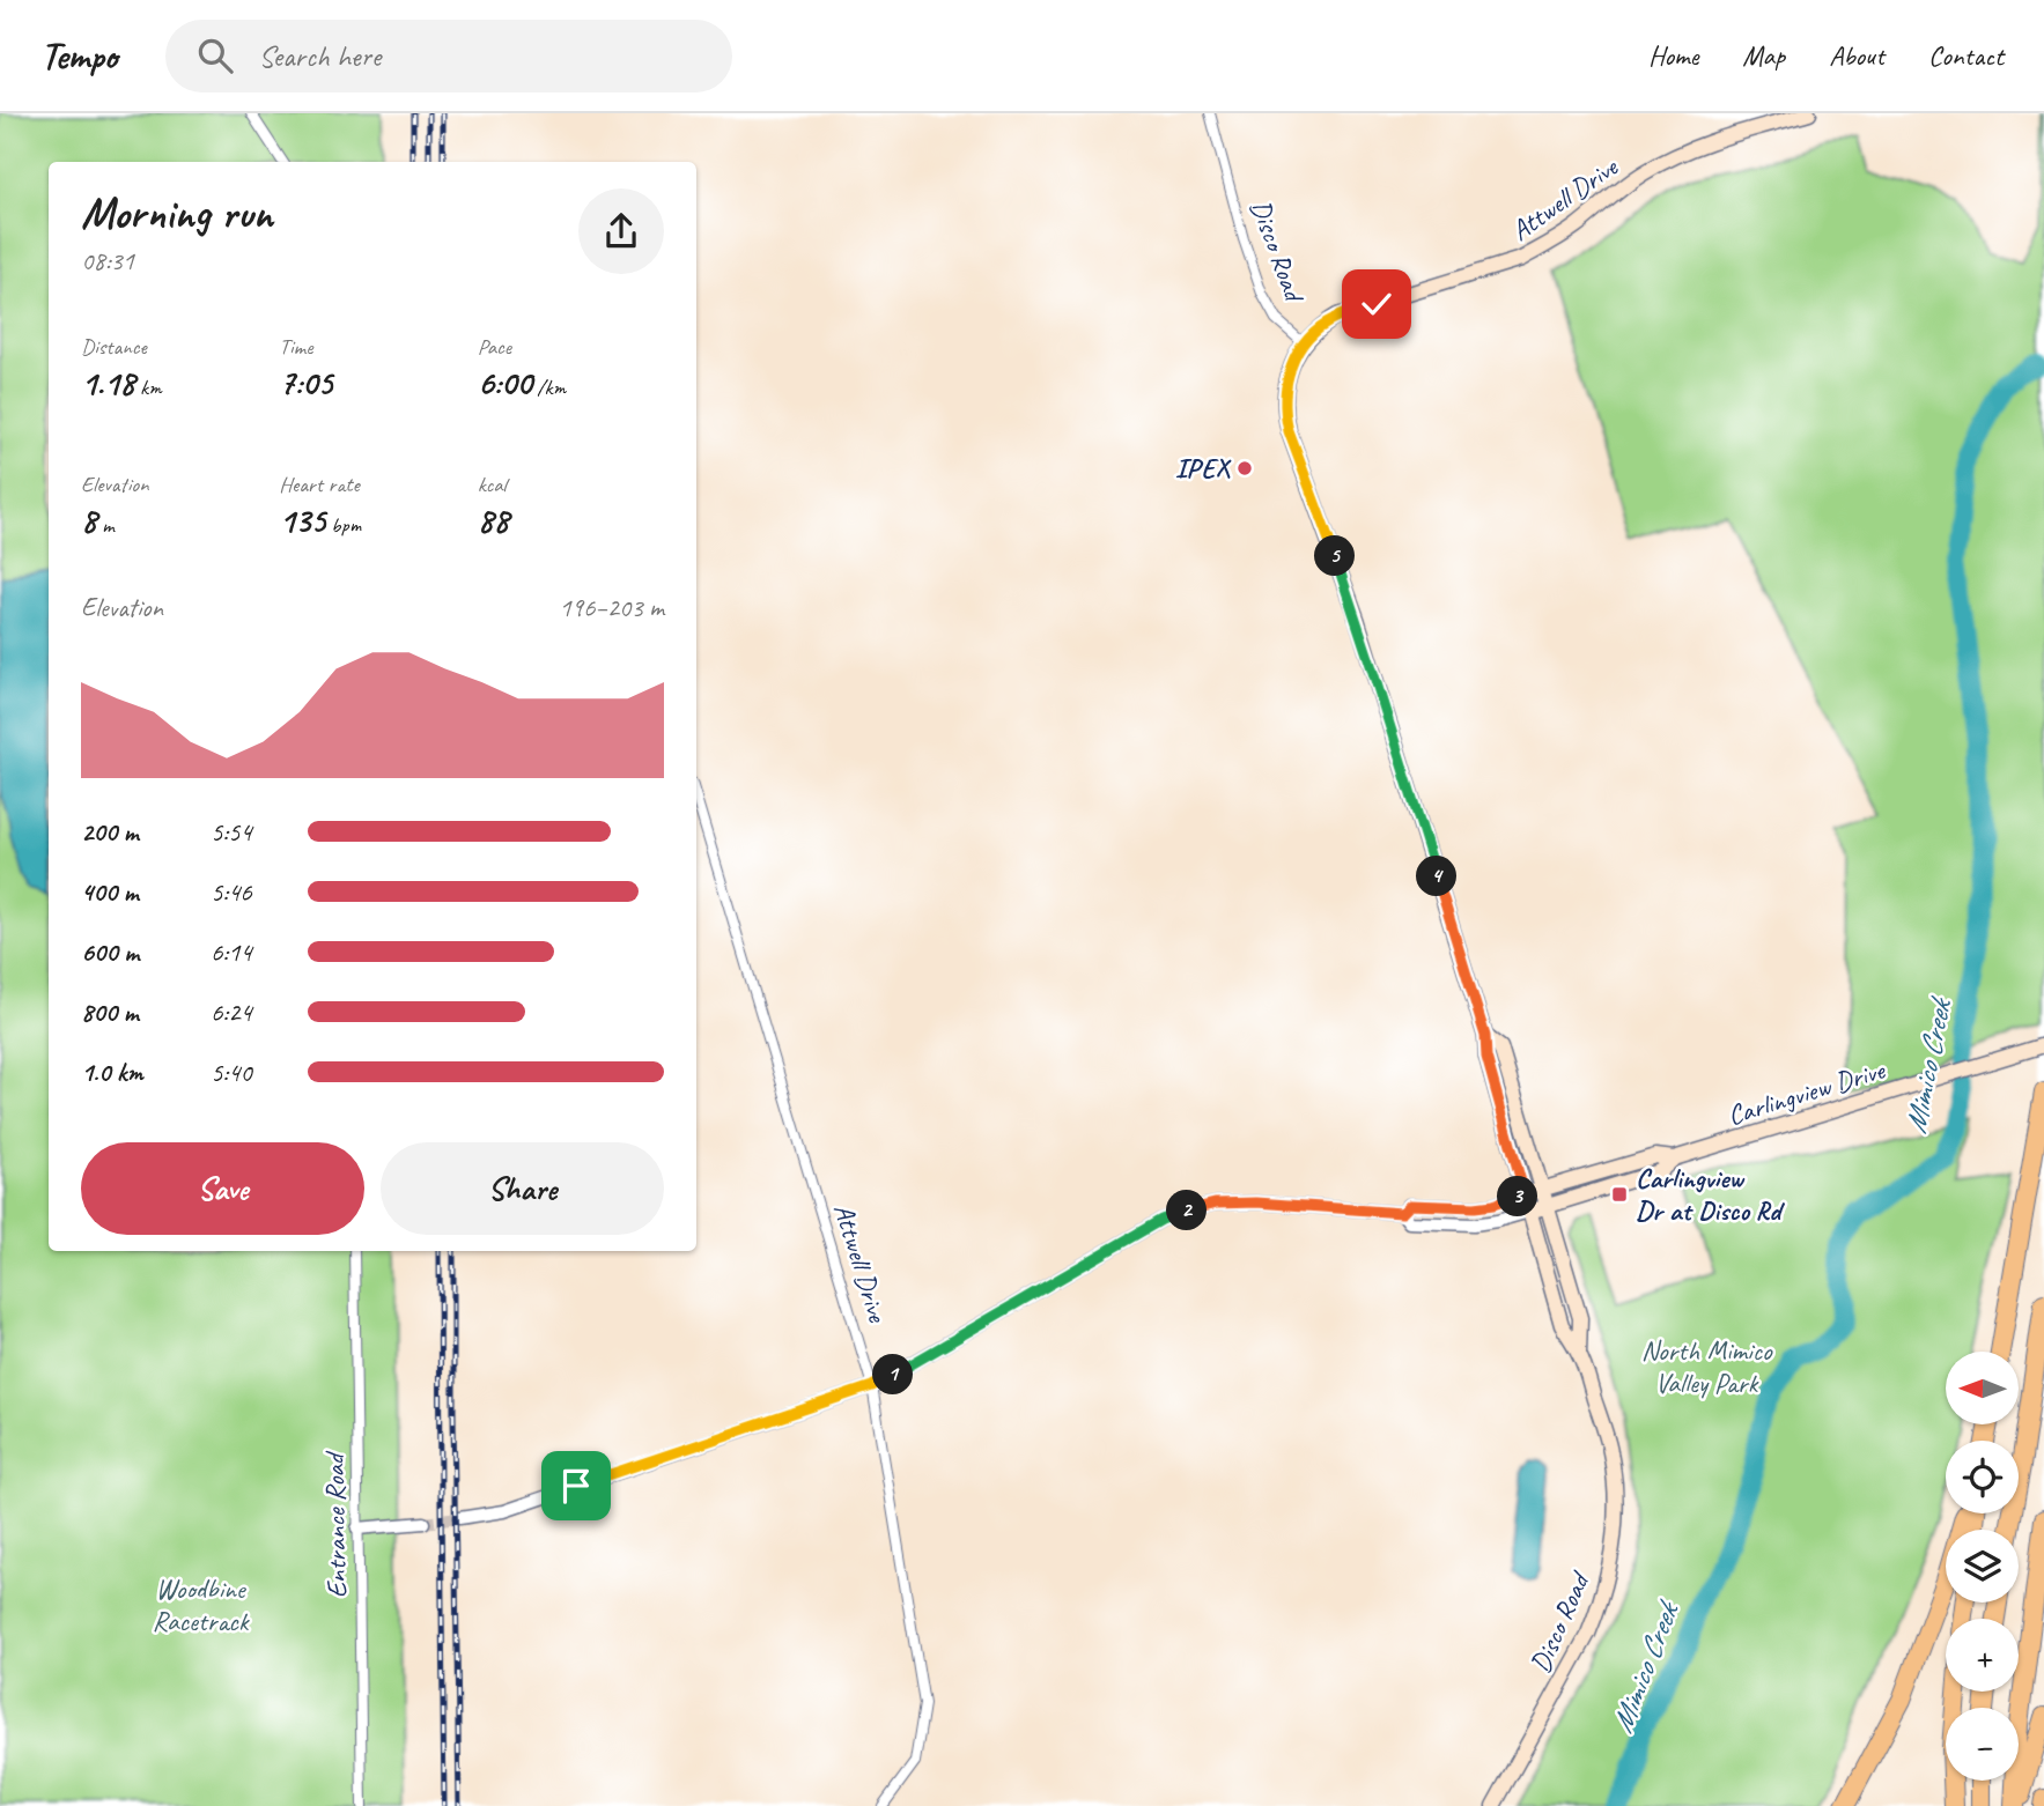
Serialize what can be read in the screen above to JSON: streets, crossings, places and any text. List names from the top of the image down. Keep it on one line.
{"streets":{"main road":["Attwell Drive","Disco Road","Carlingview Drive"],"street":["Entrance Road"]},"crossings":[["Attwell Drive","Disco Road"],["Attwell Drive","Carlingview Drive"],["Disco Road","Carlingview Drive"]],"water":["Mimico Creek"],"parks":["North Mimico Valley Park","Woodbine Racetrack"],"places":{"other":["IPEX"],"transit":["Carlingview Dr at Disco Rd"]},"north":"left","page":{"header":"Tempo","search":"Search here","nav":["Home","Map","About","Contact"],"heading":["Morning run","08:31"],"stats":[["Distance","1.18 km"],["Time","7:05"],["Pace","6:00 /km"],["Elevation","8 m"],["Heart rate","135 bpm"],["kcal","88"]],"pins":["5","4","3","2","1"],"chart":["Elevation","196–203 m"],"list":[{"name":"200 m","note":"5:54"},{"name":"400 m","note":"5:46"},{"name":"600 m","note":"6:14"},{"name":"800 m","note":"6:24"},{"name":"1.0 km","note":"5:40"}],"buttons":["Save","Share"],"map_buttons":["+","−"]}}
